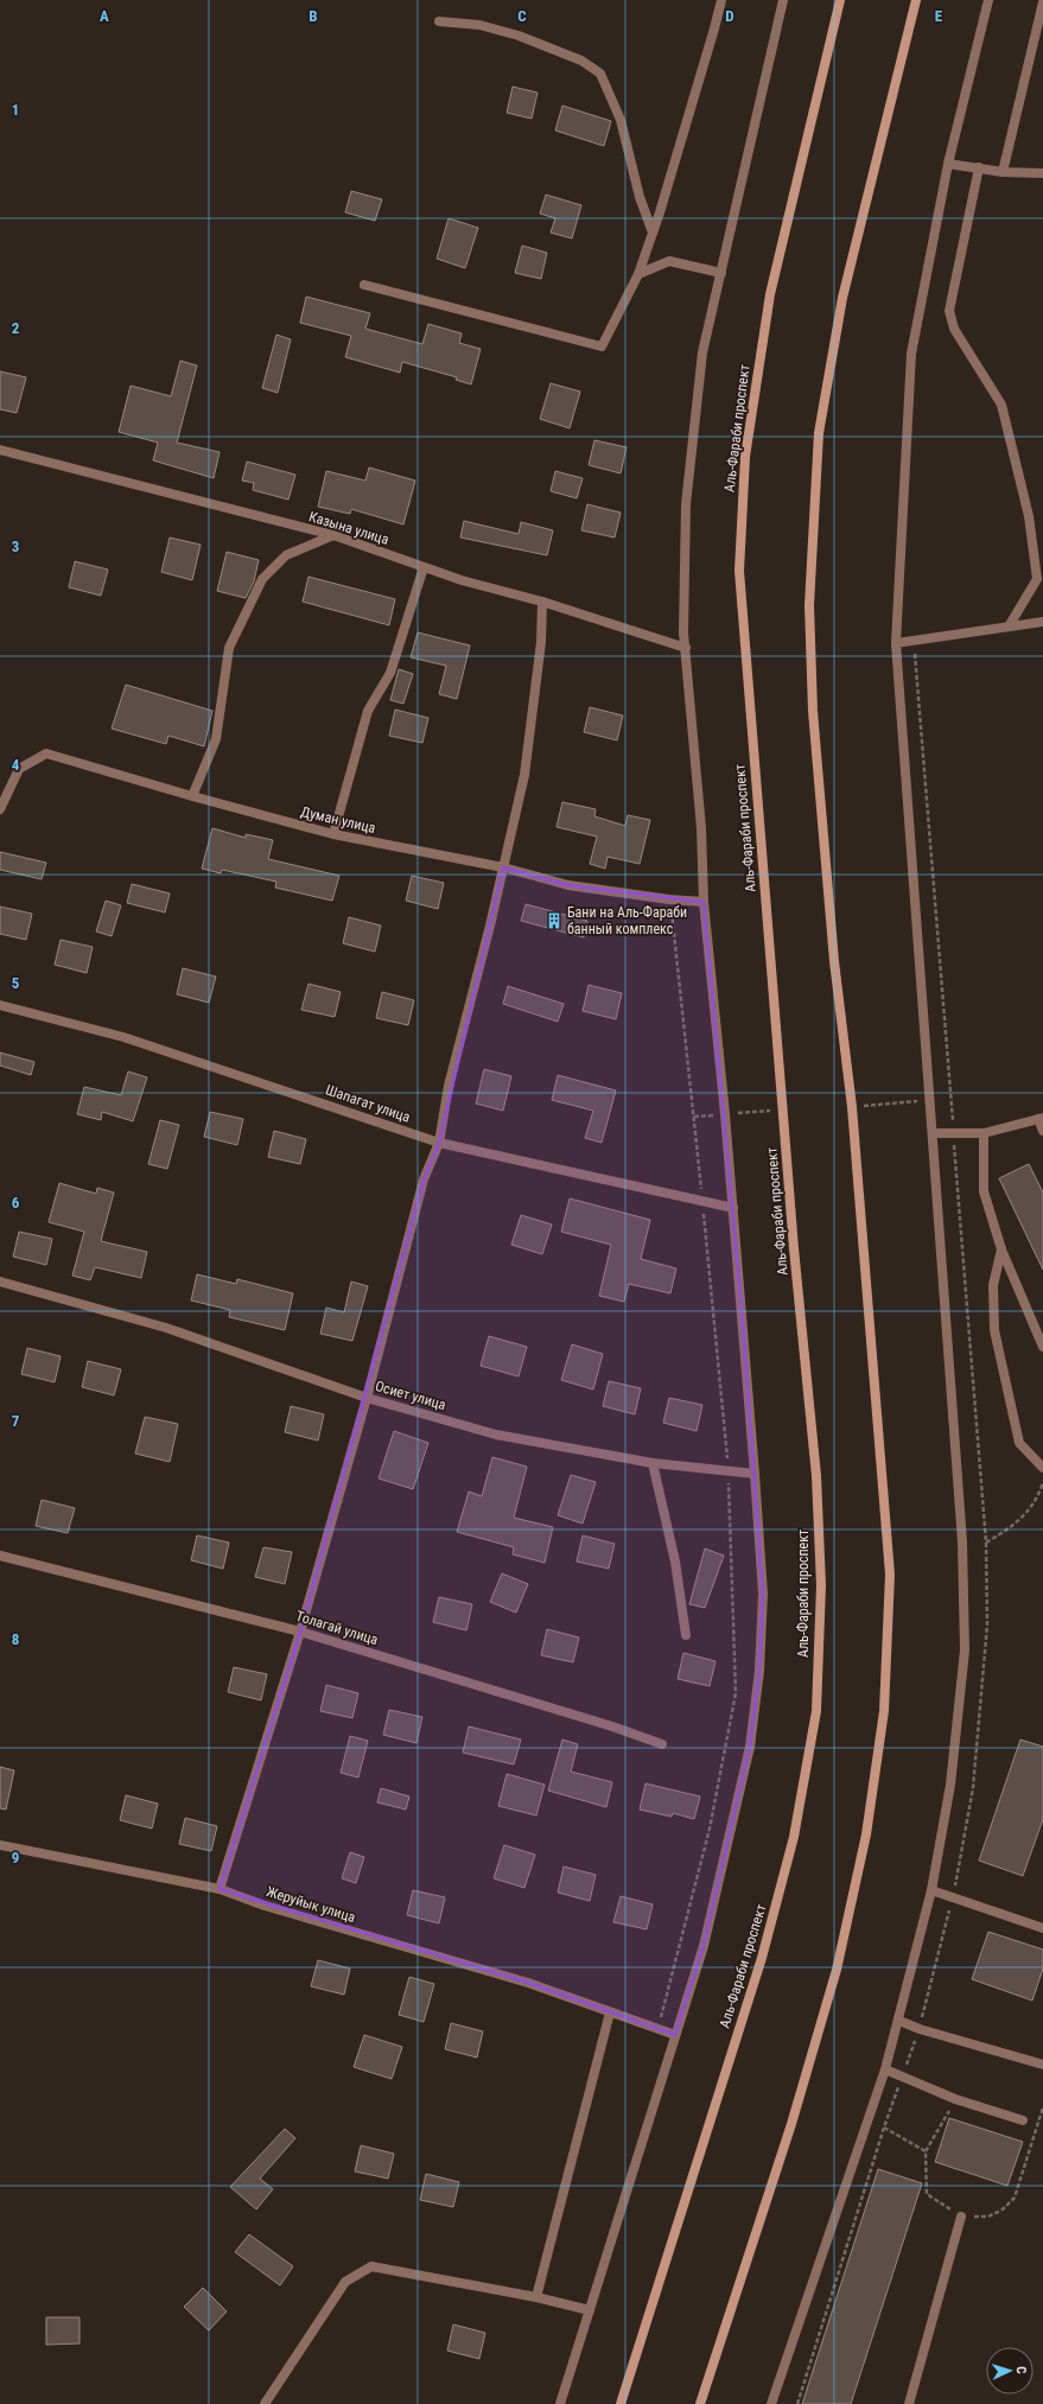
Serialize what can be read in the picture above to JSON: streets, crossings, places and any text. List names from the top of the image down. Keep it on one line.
{"streets":{"street":["Аль-Фараби проспект","Казына улица","Думан улица","Шапагат улица","Осиет улица","Толагай улица","Жеруйык улица"]},"places":{"building":["Бани на Аль-Фараби банный комплекс"]},"north":"right","grid":{"columns":["A","B","C","D","E"],"rows":["1","2","3","4","5","6","7","8","9"]}}
